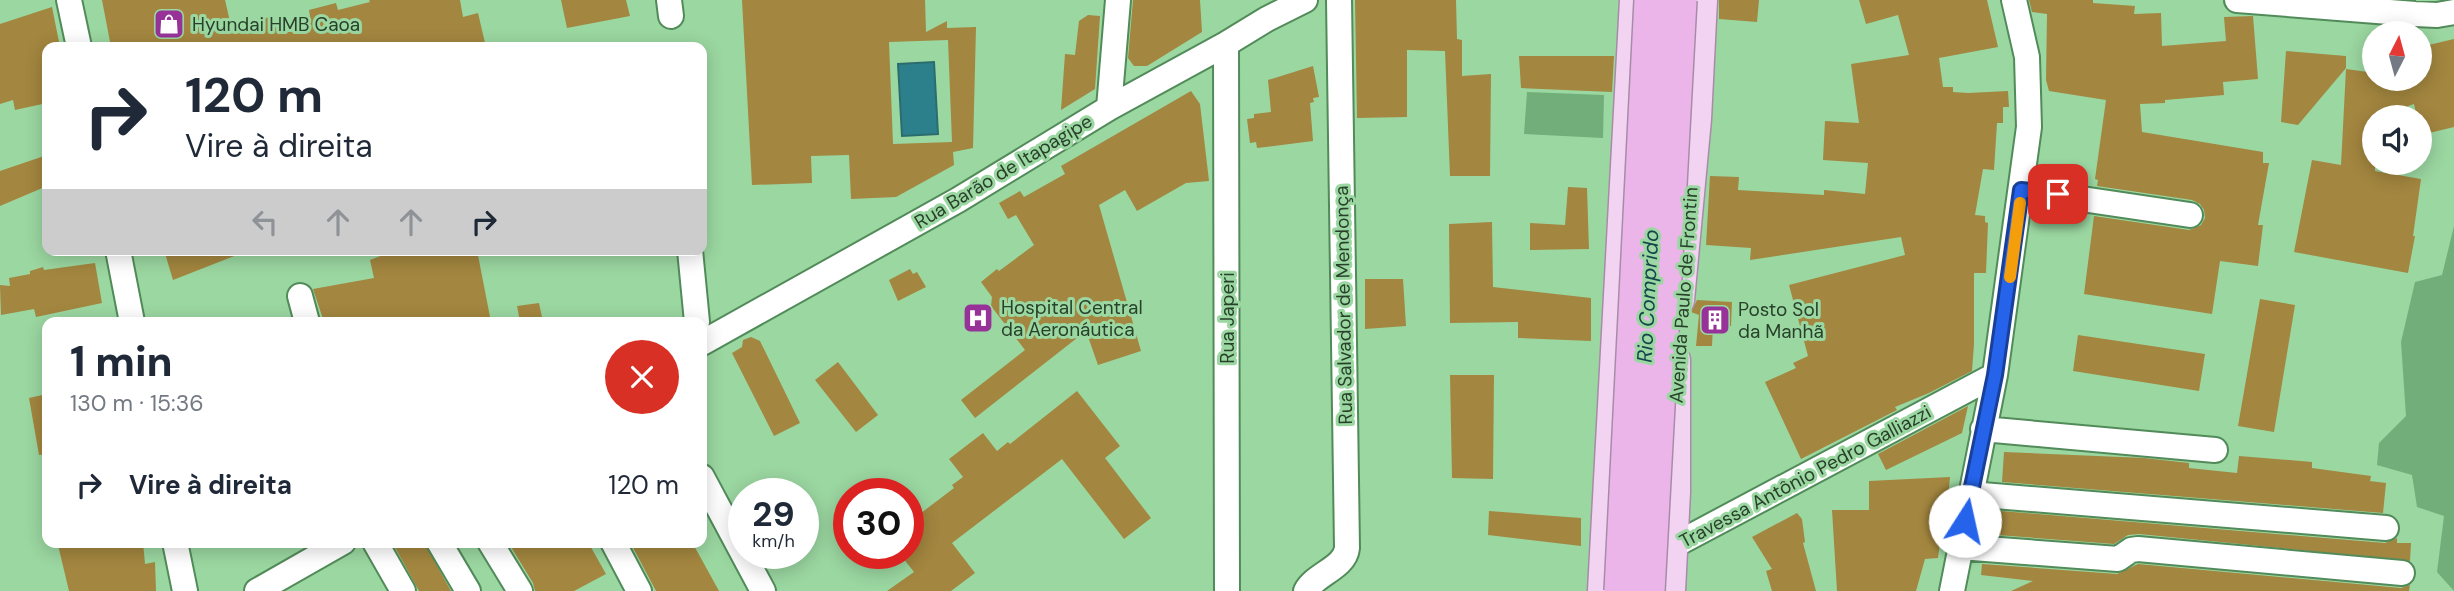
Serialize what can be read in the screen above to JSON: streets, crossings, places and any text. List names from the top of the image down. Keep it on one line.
{"streets":{"main road":["Avenida Paulo de Frontin"],"street":["Rua Barão de Itapagipe","Rua Salvador de Mendonça","Rua Japeri","Travessa Antônio Pedro Galliazzi"]},"crossings":[["Rua Barão de Itapagipe","Rua Japeri"],["Avenida Paulo de Frontin","Travessa Antônio Pedro Galliazzi"]],"water":["Rio Comprido"],"places":{"shop":["Hyundai HMB Caoa"],"hospital":["Hospital Central da Aeronáutica"],"building":["Posto Sol da Manhã"]},"north":"top","page":{"turn":["120 m","Vire à direita"],"heading":["1 min","130 m · 15:36"],"list":[{"name":"Vire à direita","value":"120 m"}],"speed":"29 km/h","limit":"30"}}
